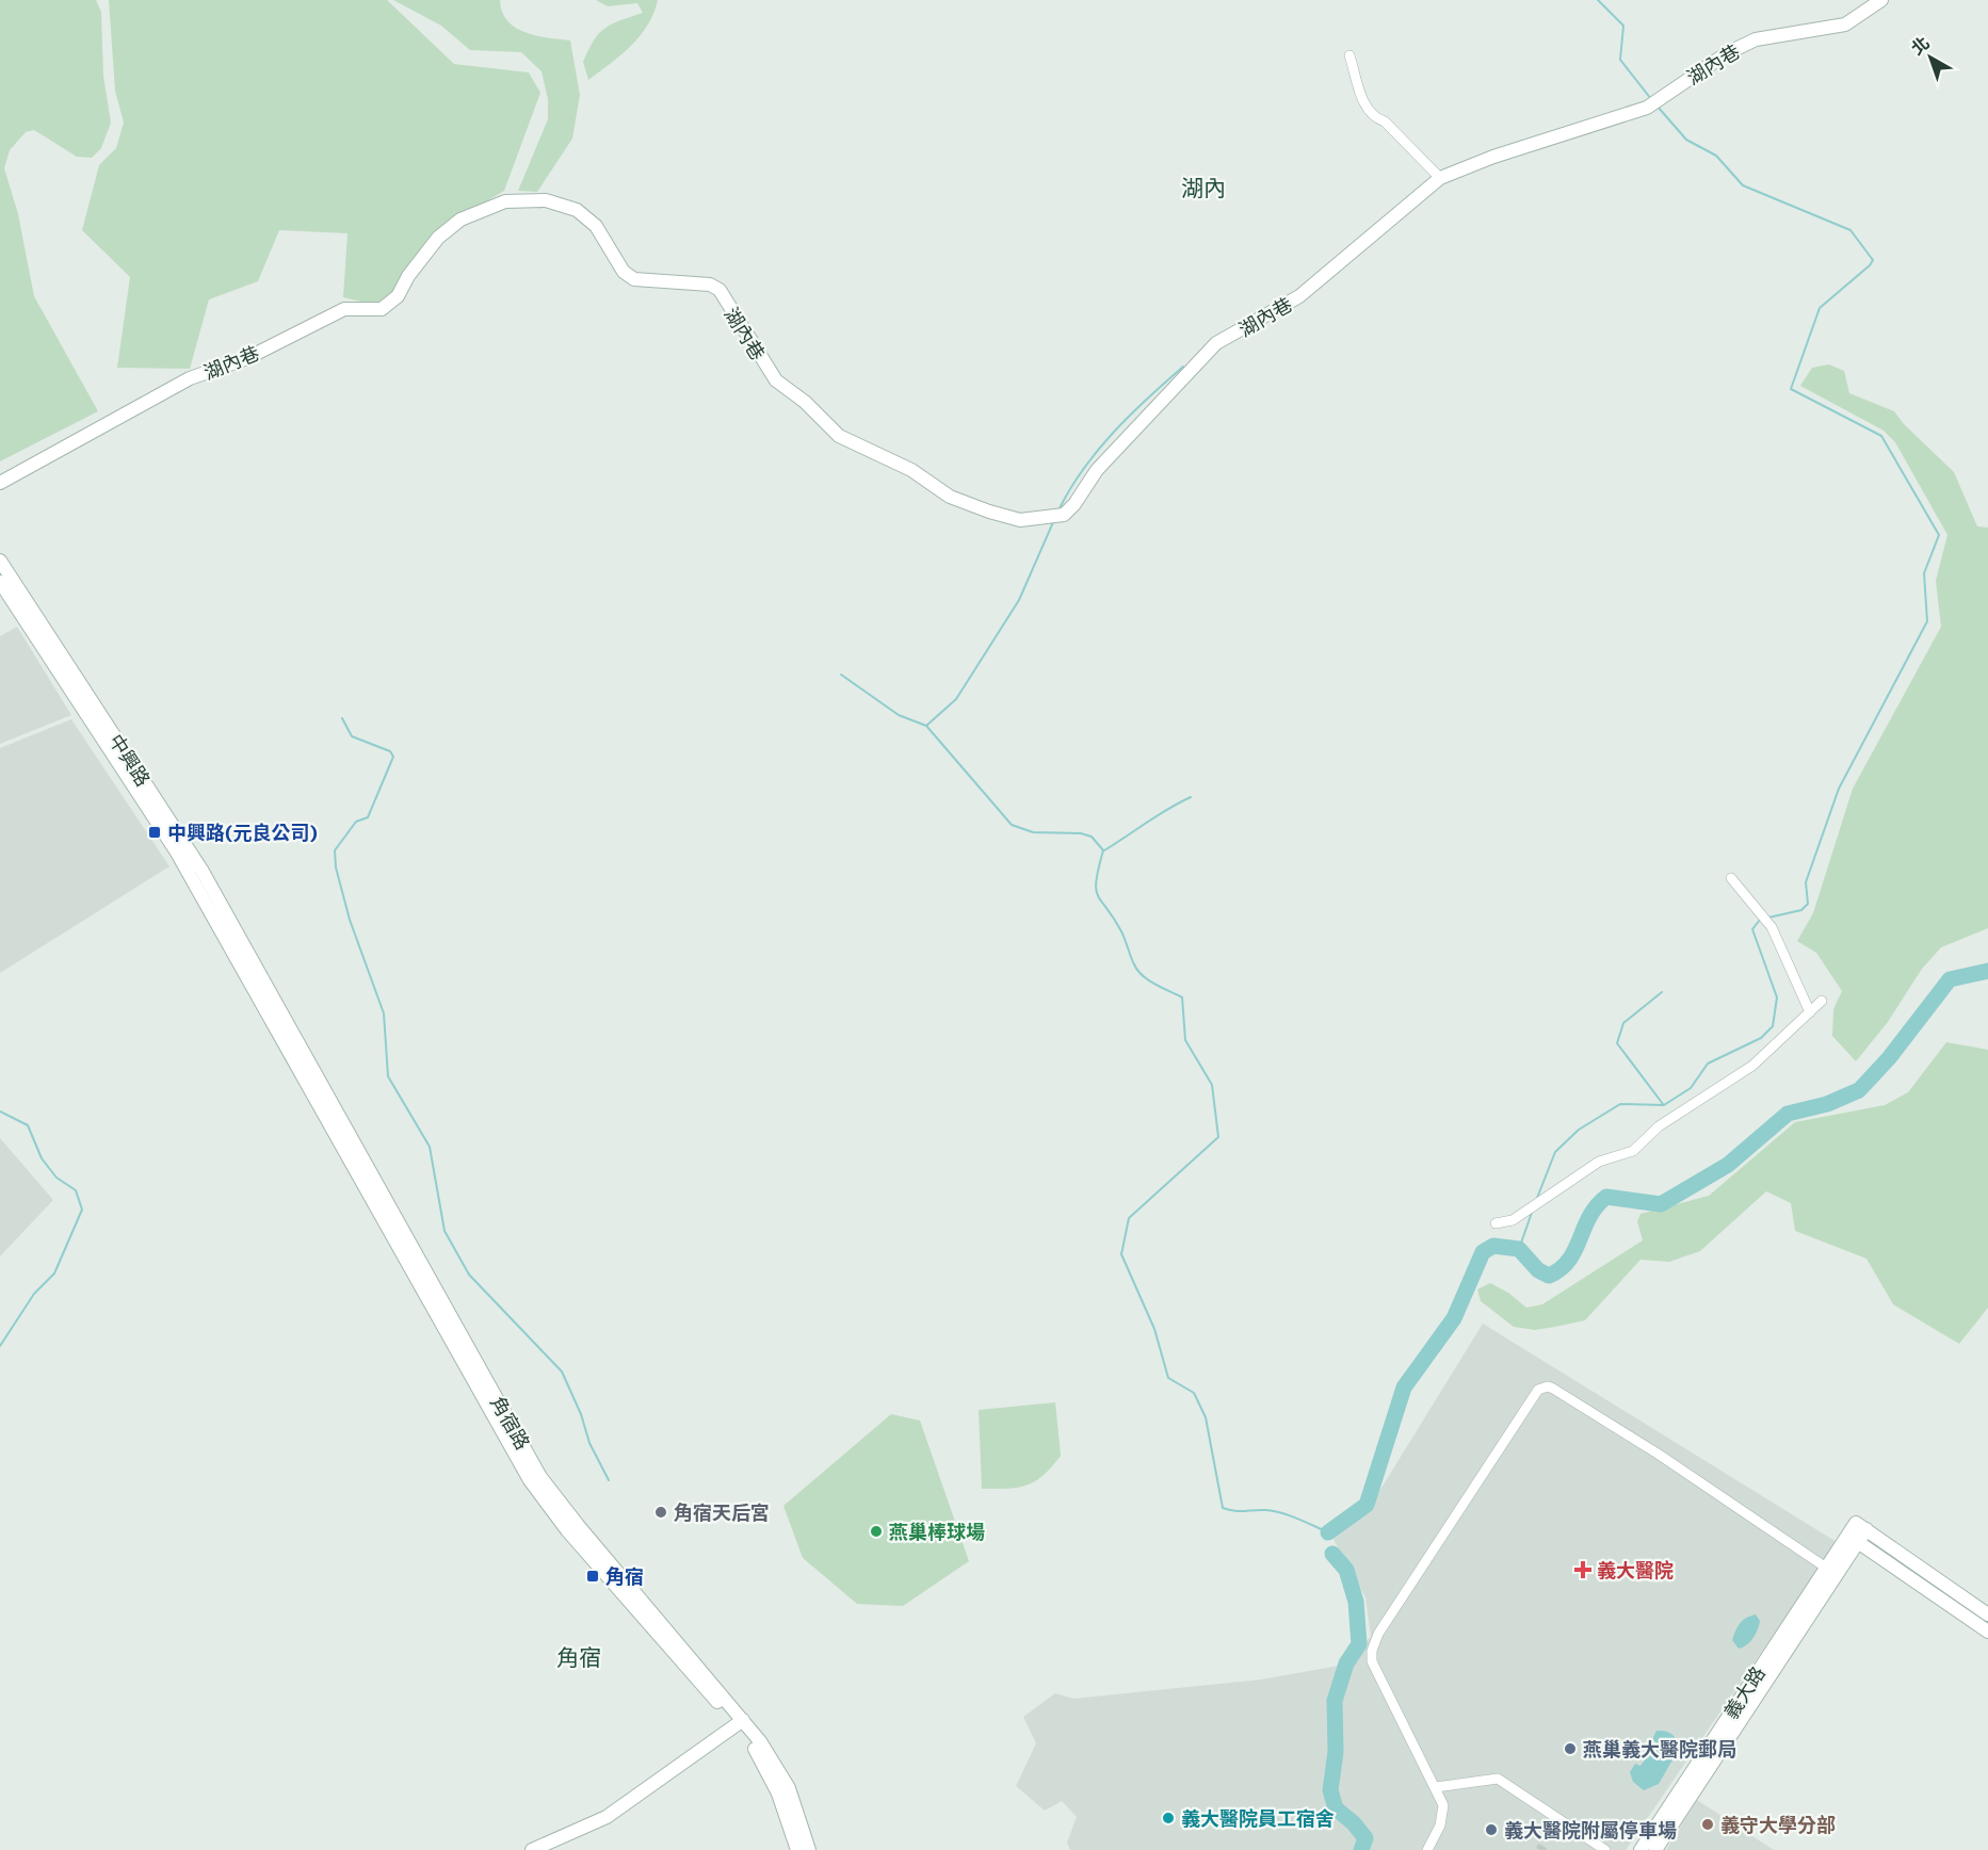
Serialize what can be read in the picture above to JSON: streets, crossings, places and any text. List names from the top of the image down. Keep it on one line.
{"streets":{"street":["湖內巷","中興路","角宿路","義大路"]},"crossings":[["中興路","角宿路"]],"districts":["湖內","角宿"],"places":{"transit":["中興路(元良公司)","角宿"],"other":["角宿天后宮","燕巢棒球場","燕巢義大醫院郵局","義大醫院員工宿舍","義守大學分部","義大醫院附屬停車場"],"health":["義大醫院"]},"north":"top left"}
